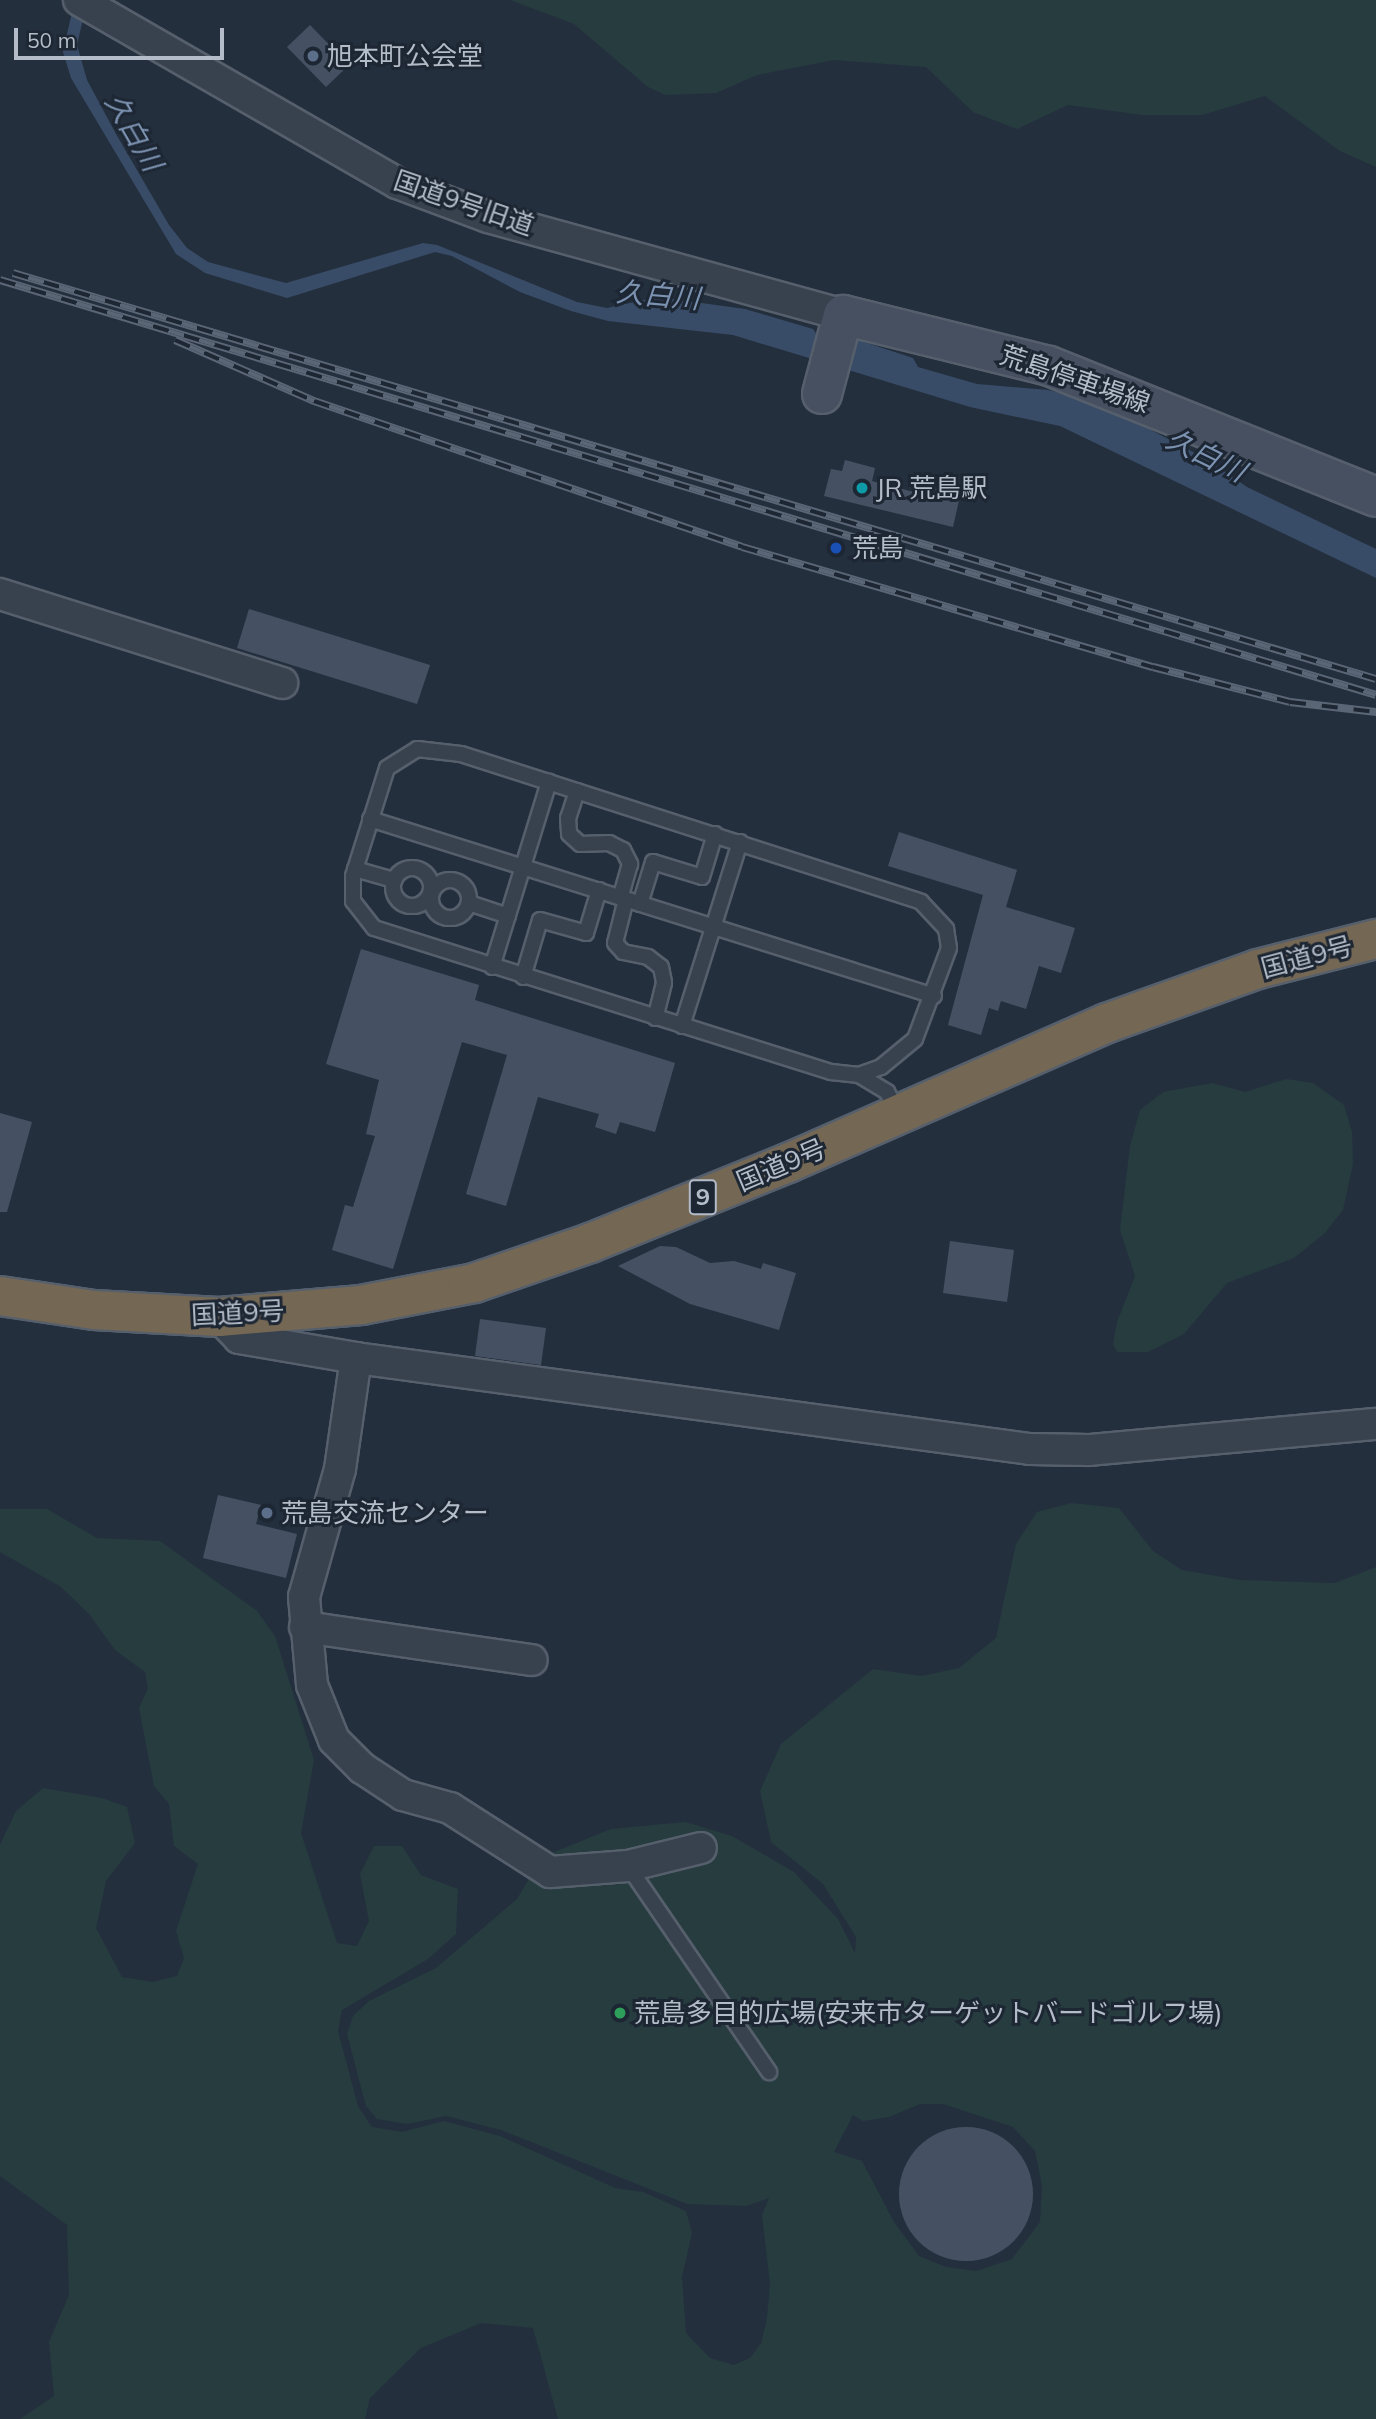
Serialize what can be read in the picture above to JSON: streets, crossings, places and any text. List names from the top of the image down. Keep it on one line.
{"streets":{"highway":["国道9号","9"],"main road":["荒島停車場線"],"street":["国道9号旧道"]},"crossings":[["国道9号旧道","荒島停車場線"]],"water":["久白川"],"places":["旭本町公会堂","JR 荒島駅","荒島","荒島交流センター","荒島多目的広場(安来市ターゲットバードゴルフ場)"],"scale_bar":"50 m"}
